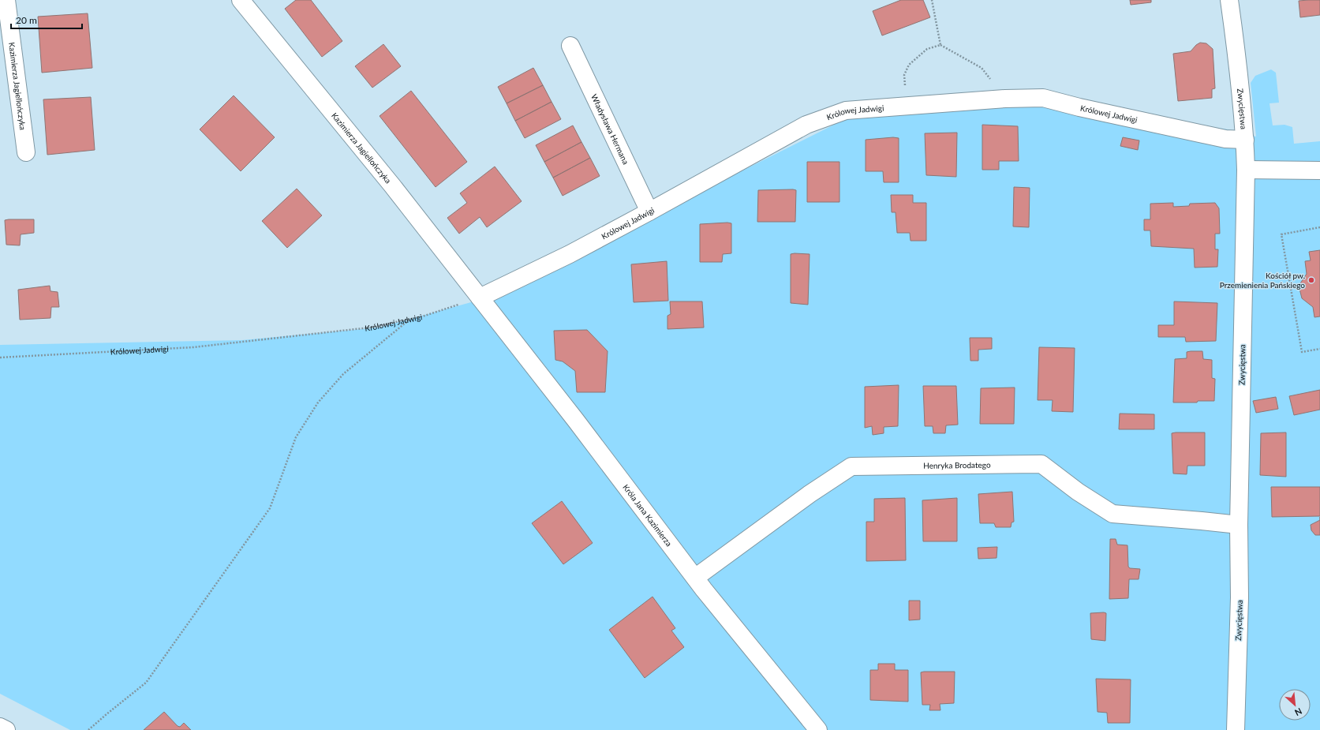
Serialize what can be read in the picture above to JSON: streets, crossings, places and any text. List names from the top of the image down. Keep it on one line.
{"streets":{"street":["Kazimierza Jagiellończyka","Zwycięstwa","Królowej Jadwigi","Władysława Hermana","Henryka Brodatego","Króla Jana Kazimierza"]},"crossings":[["Kazimierza Jagiellończyka","Królowej Jadwigi"],["Kazimierza Jagiellończyka","Króla Jana Kazimierza"],["Zwycięstwa","Królowej Jadwigi"],["Zwycięstwa","Henryka Brodatego"],["Królowej Jadwigi","Władysława Hermana"],["Królowej Jadwigi","Króla Jana Kazimierza"],["Henryka Brodatego","Króla Jana Kazimierza"]],"places":["Kościół pw. Przemienienia Pańskiego"],"scale_bar":"20 m","north":"bottom right"}
